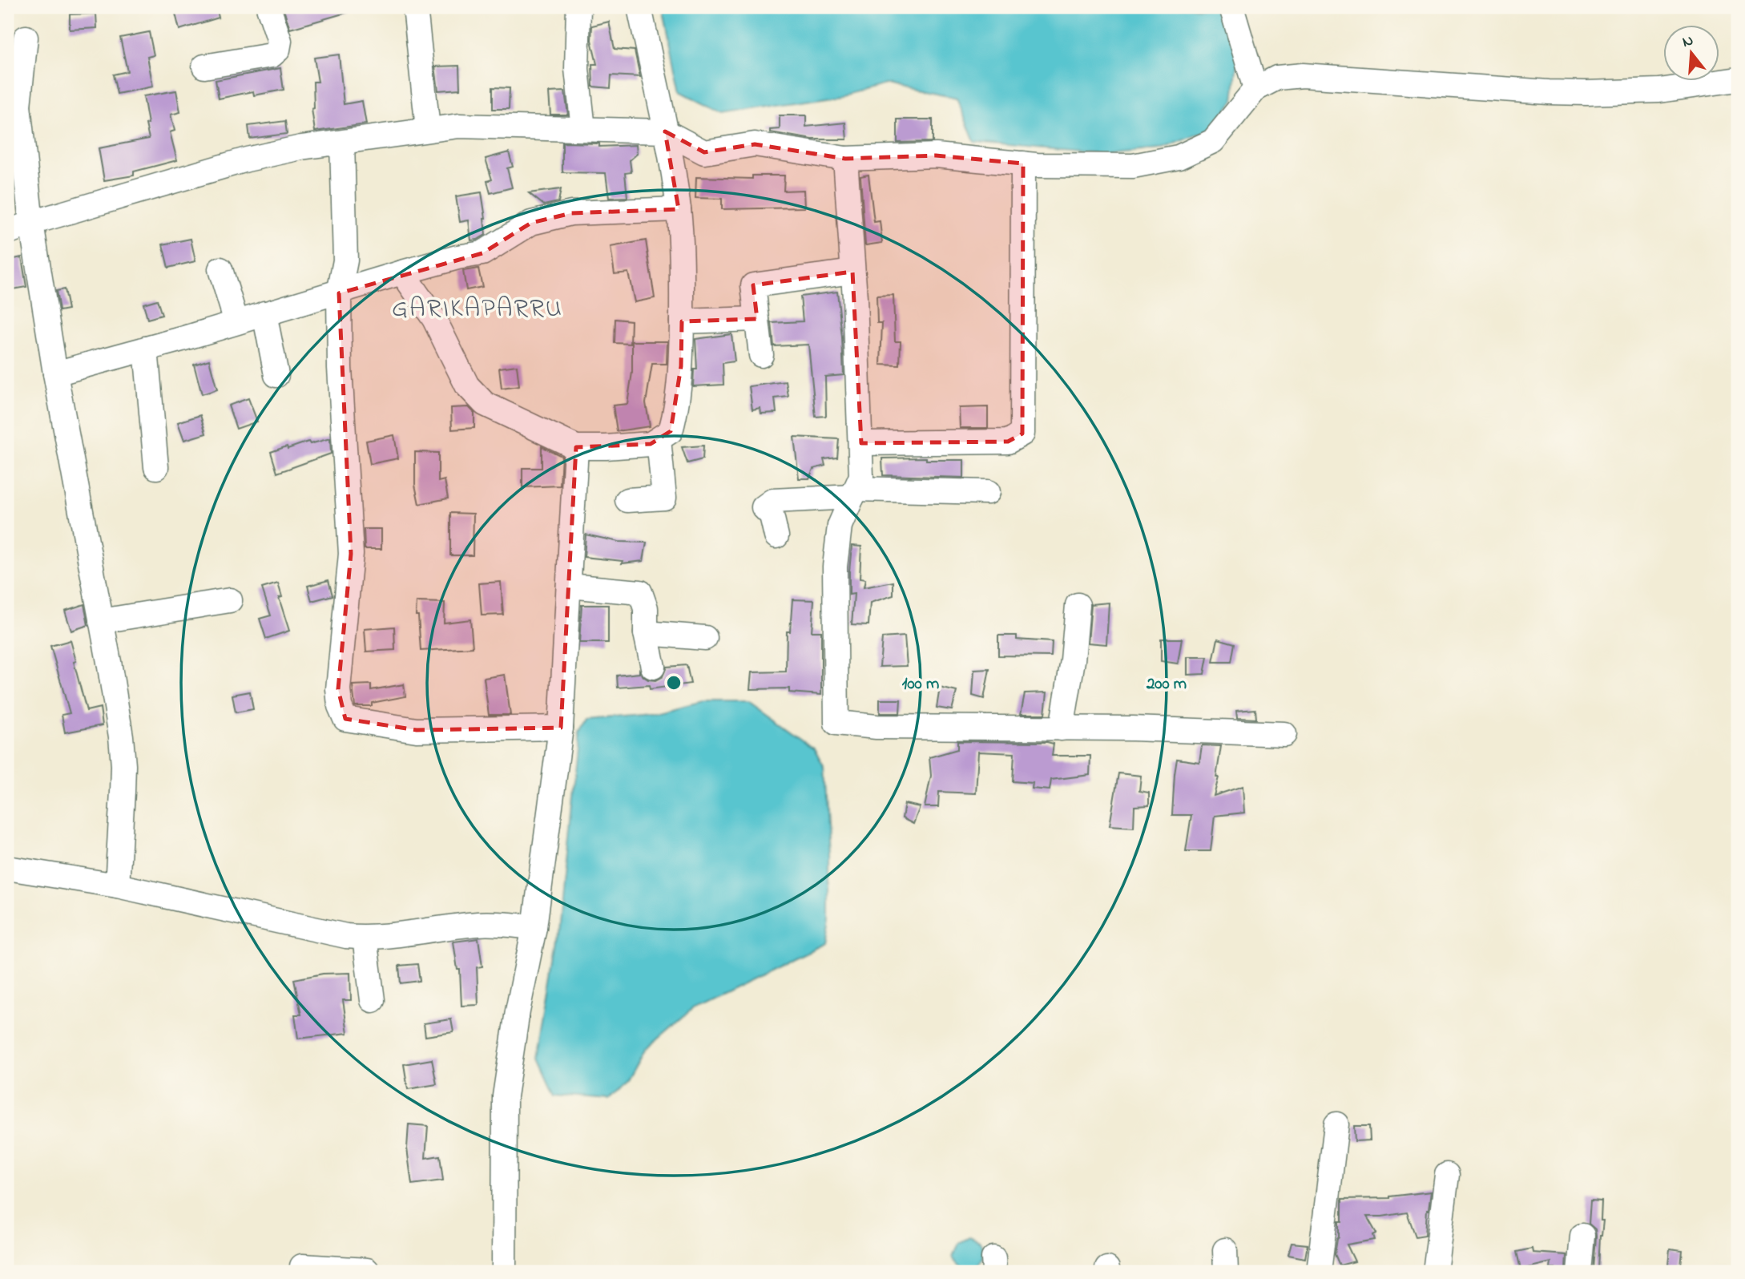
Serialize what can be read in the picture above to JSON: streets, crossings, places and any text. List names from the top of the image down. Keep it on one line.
{"districts":["GARIKAPARRU"],"north":"top","rings":["100 m","200 m"]}
